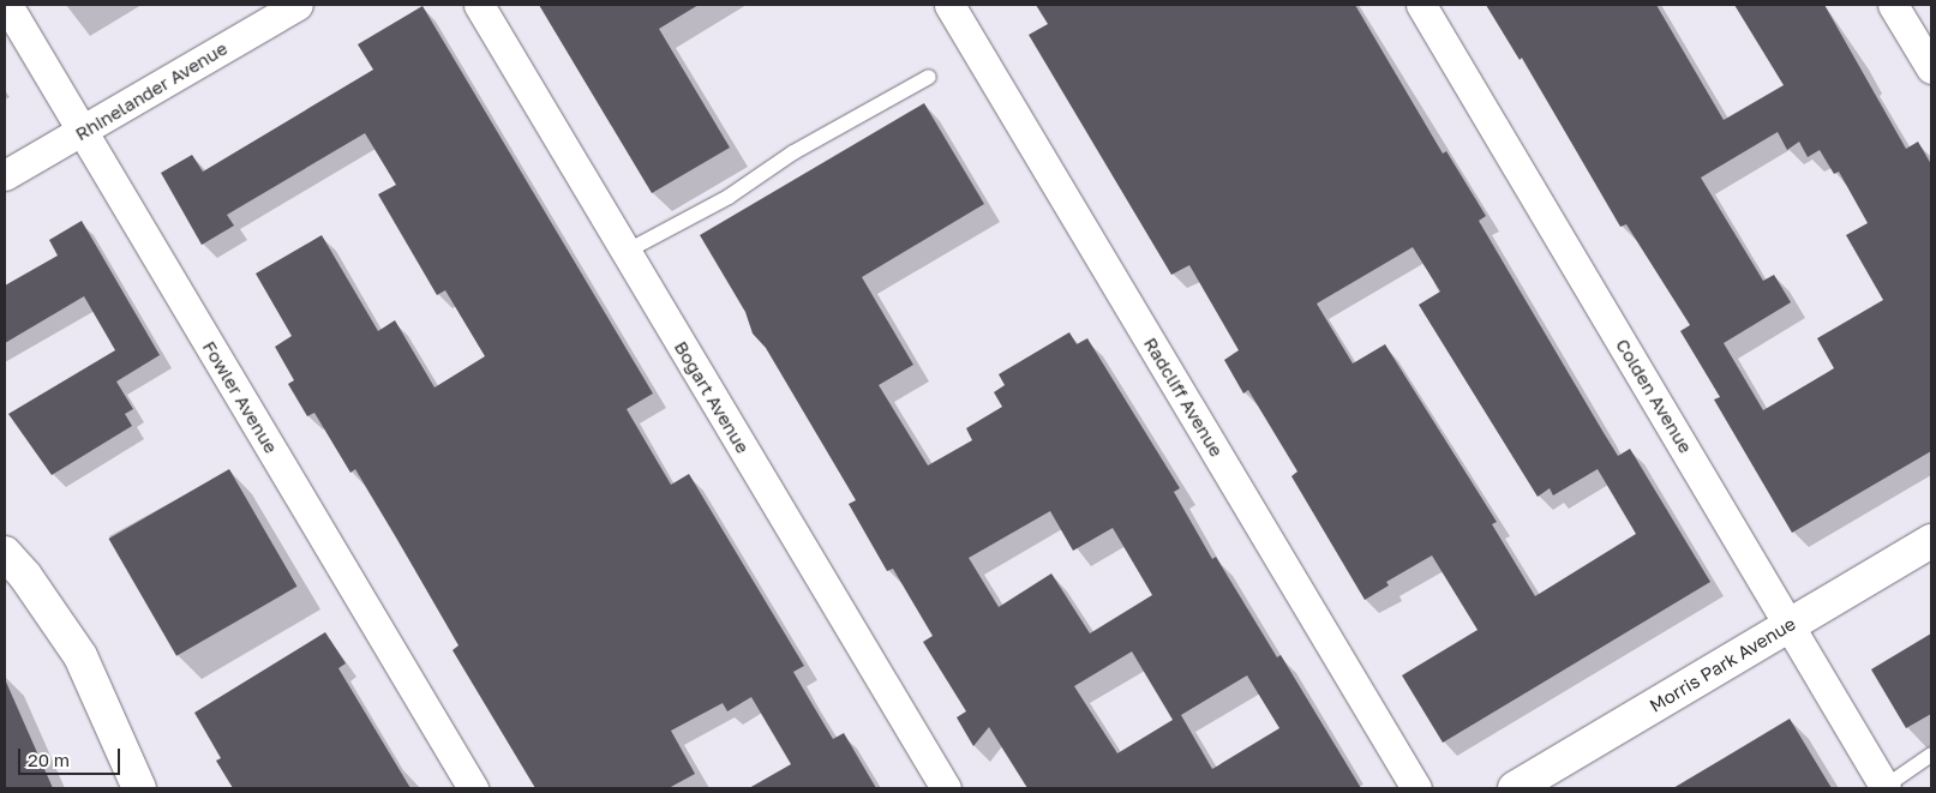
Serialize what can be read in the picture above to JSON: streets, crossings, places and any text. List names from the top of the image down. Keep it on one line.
{"streets":{"main road":["Morris Park Avenue"],"street":["Rhinelander Avenue","Colden Avenue","Fowler Avenue","Bogart Avenue","Radcliff Avenue"]},"crossings":[["Rhinelander Avenue","Fowler Avenue"],["Colden Avenue","Morris Park Avenue"]],"scale_bar":"20 m"}
